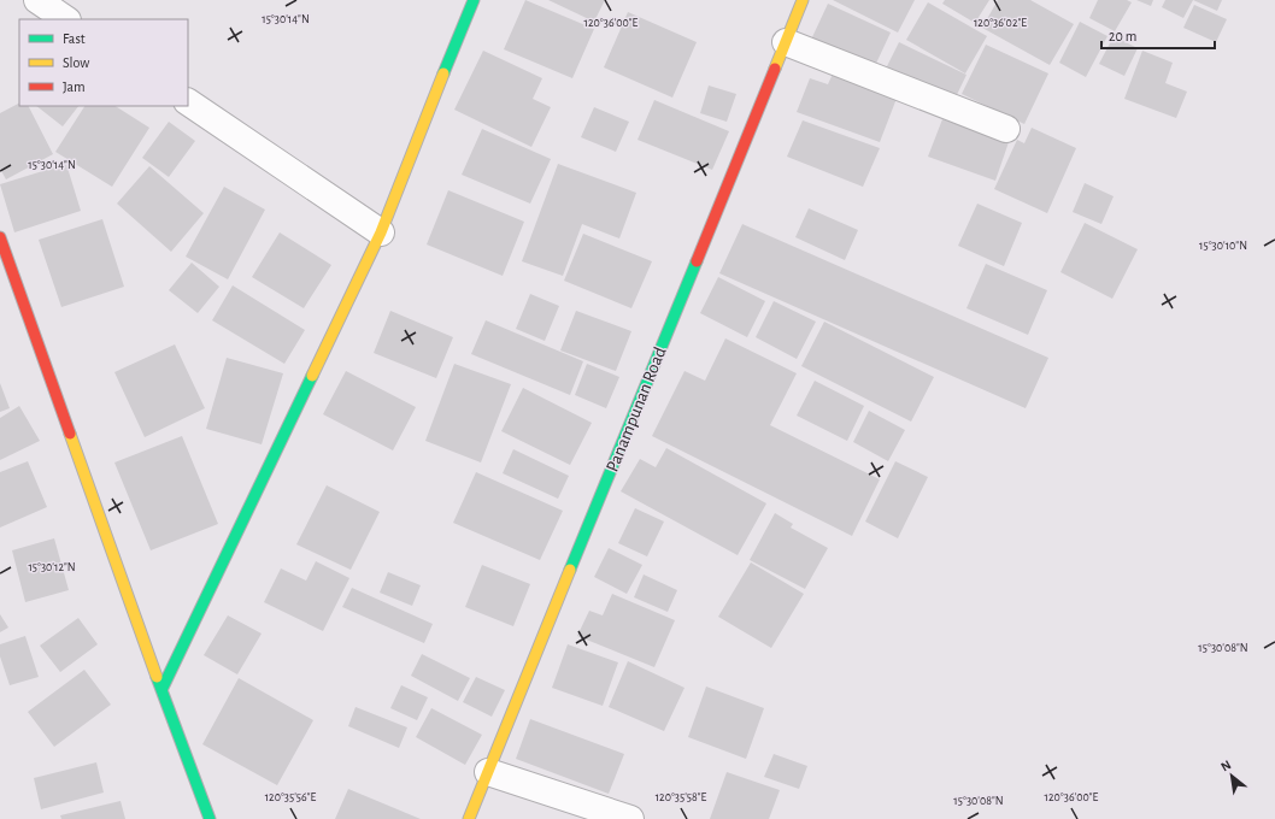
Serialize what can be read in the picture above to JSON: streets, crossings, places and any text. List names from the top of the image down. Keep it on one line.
{"streets":{"street":["Panampunan Road"]},"legend":["Fast","Slow","Jam"],"scale_bar":"20 m","north":"top left","coordinates":["15°30'14\"N","120°36'00\"E","120°36'02\"E","15°30'10\"N","15°30'12\"N","15°30'08\"N","120°35'56\"E","120°35'58\"E"]}
